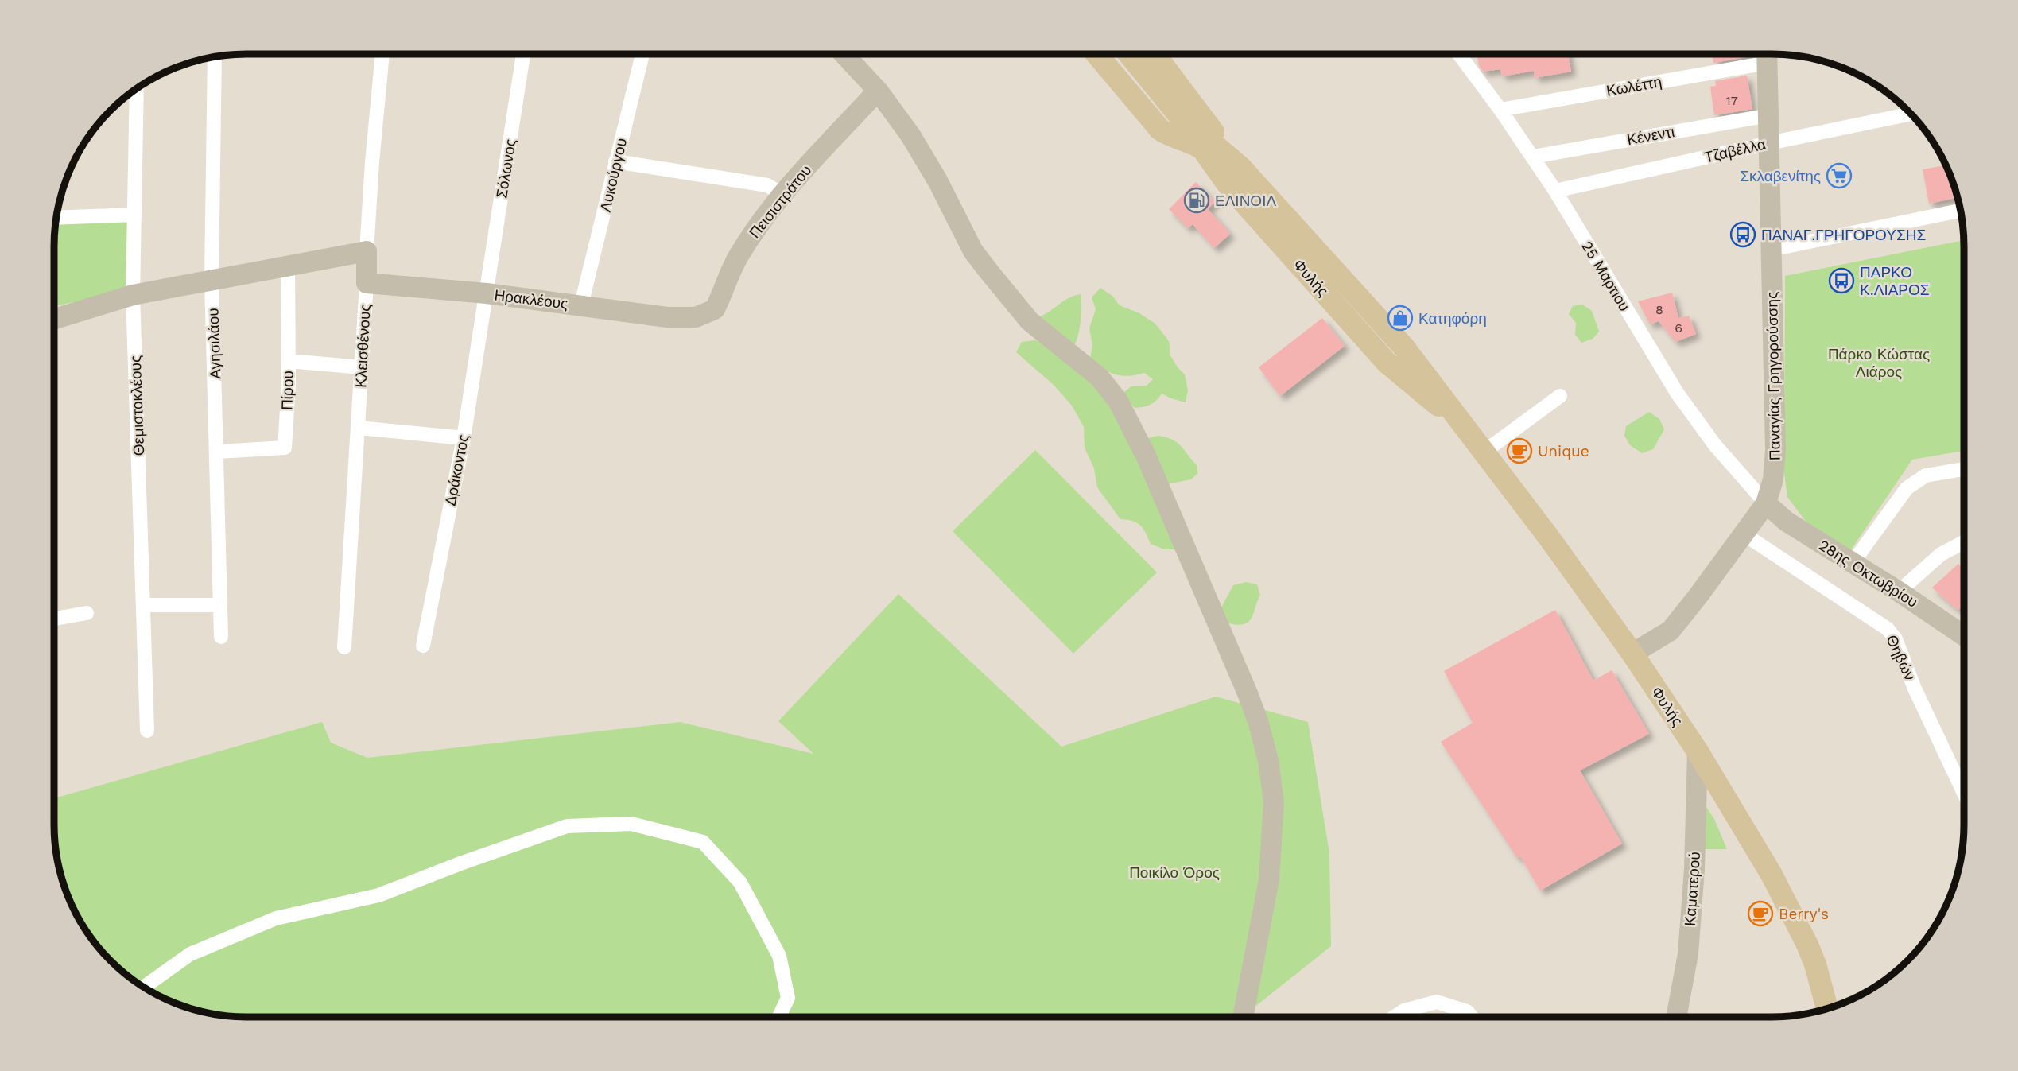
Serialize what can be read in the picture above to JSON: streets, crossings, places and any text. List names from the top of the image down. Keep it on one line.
{"streets":{"main road":["Φυλής"],"street":["Κωλέττη","Κένεντι","Τζαβέλλα","Σόλωνος","Λυκούργου","Πεισιστράτου","25 Μαρτιου","Ηρακλέους","Αγησιλάου","Κλεισθένους","Παναγίας Γρηγορούσσης","Πίρου","Θεμιστοκλέους","Δράκοντος","28ης Οκτωβρίου","Θηβών","Καματερού"]},"crossings":[["Κωλέττη","25 Μαρτιου"],["Κένεντι","25 Μαρτιου"],["Κένεντι","Παναγίας Γρηγορούσσης"],["Τζαβέλλα","25 Μαρτιου"],["Τζαβέλλα","Παναγίας Γρηγορούσσης"],["Σόλωνος","Ηρακλέους"],["Σόλωνος","Δράκοντος"],["Λυκούργου","Ηρακλέους"],["Πεισιστράτου","Ηρακλέους"],["25 Μαρτιου","Παναγίας Γρηγορούσσης"],["25 Μαρτιου","28ης Οκτωβρίου"],["Φυλής","Παναγίας Γρηγορούσσης"],["Φυλής","Καματερού"],["Ηρακλέους","Κλεισθένους"],["Ηρακλέους","Δράκοντος"],["Αγησιλάου","Πίρου"],["Παναγίας Γρηγορούσσης","28ης Οκτωβρίου"],["Παναγίας Γρηγορούσσης","Θηβών"]],"parks":["Πάρκο Κώστας Λιάρος","Ποικίλο Όρος"],"places":{"supermarket":["Σκλαβενίτης"],"fuel station":["ΕΛΙΝΟΙΛ"],"bus stop":["ΠΑΝΑΓ.ΓΡΗΓΟΡΟΥΣΗΣ","ΠΑΡΚΟ Κ.ΛΙΑΡΟΣ"],"shop":["Κατηφόρη"],"cafe":["Unique","Berry's"]},"house_numbers":["17","8","6"]}
